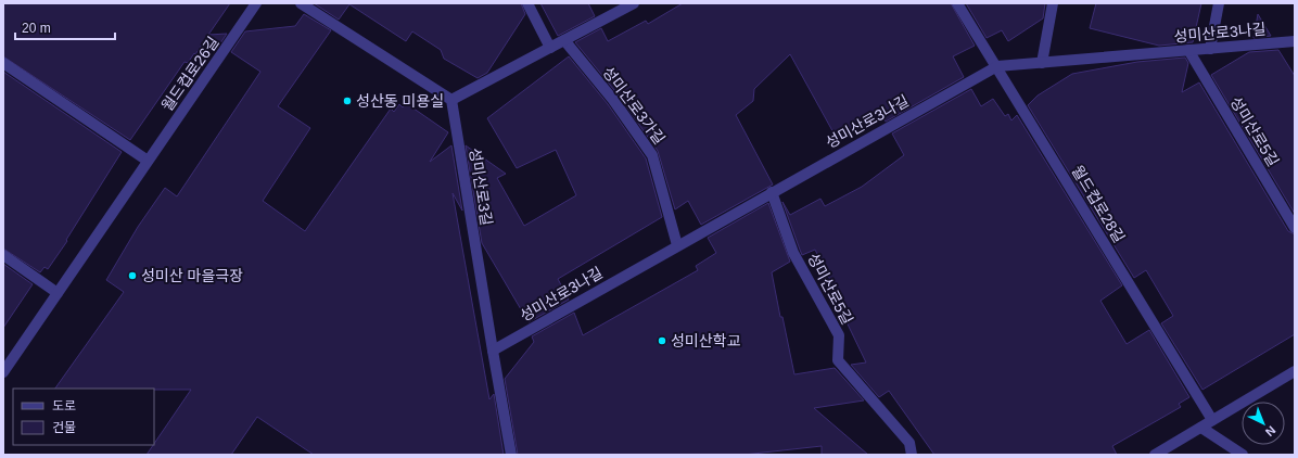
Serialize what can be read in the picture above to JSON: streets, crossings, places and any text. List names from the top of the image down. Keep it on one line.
{"streets":{"street":["성미산로3나길","월드컵로26길","성미산로3가길","성미산로5길","성미산로3길","월드컵로28길"]},"crossings":[["성미산로3나길","성미산로3가길"],["성미산로3나길","성미산로5길"],["성미산로3나길","성미산로3길"],["성미산로3나길","월드컵로28길"]],"places":["성산동 미용실","성미산 마을극장","성미산학교"],"legend":["도로","건물"],"scale_bar":"20 m","north":"bottom right"}
